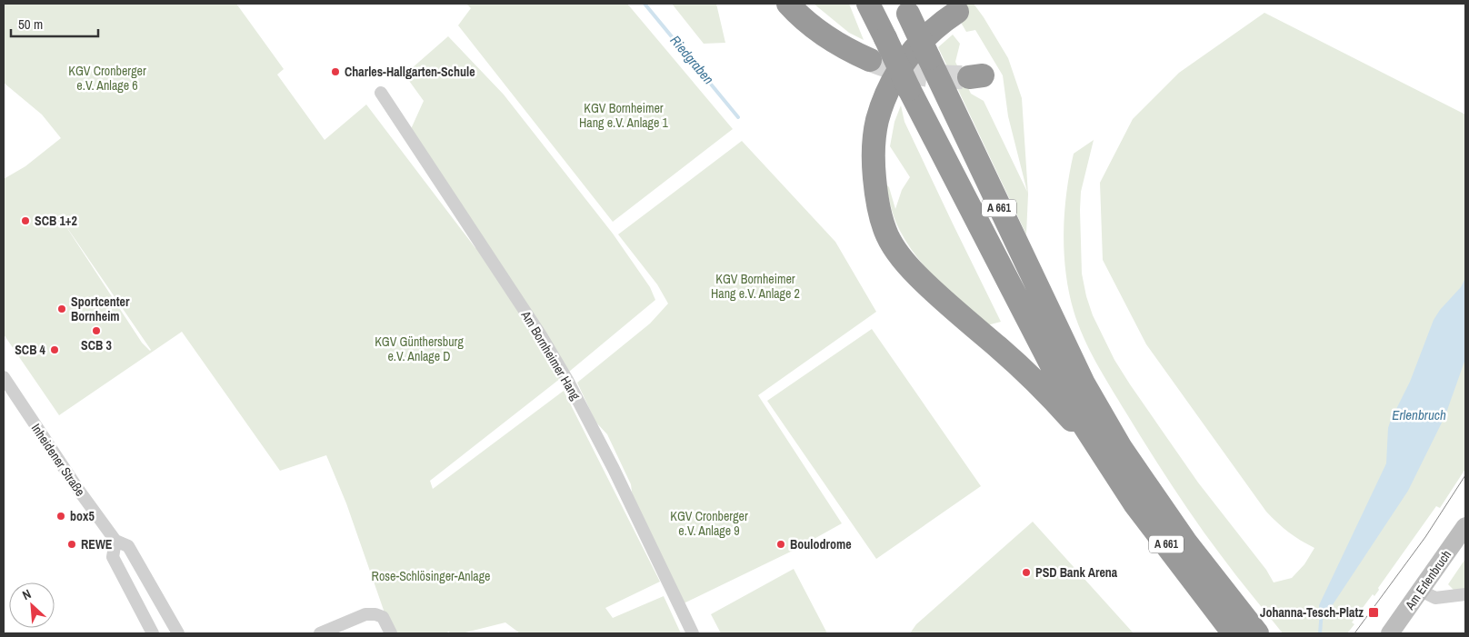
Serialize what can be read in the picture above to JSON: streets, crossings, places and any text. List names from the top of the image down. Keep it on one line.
{"streets":{"highway":["A 661"],"main road":["Am Erlenbruch"],"street":["Am Bornheimer Hang","Inheidener Straße"]},"water":["Riedgraben","Erlenbruch"],"parks":["KGV Cronberger e.V. Anlage 6","KGV Bornheimer Hang e.V. Anlage 1","KGV Bornheimer Hang e.V. Anlage 2","KGV Günthersburg e.V. Anlage D","KGV Cronberger e.V. Anlage 9","Rose-Schlösinger-Anlage"],"places":{"other":["Charles-Hallgarten-Schule","SCB 1+2","Sportcenter Bornheim","SCB 3","SCB 4","box5","REWE","Boulodrome","PSD Bank Arena"],"transit":["Johanna-Tesch-Platz"]},"scale_bar":"50 m","north":"top left"}
